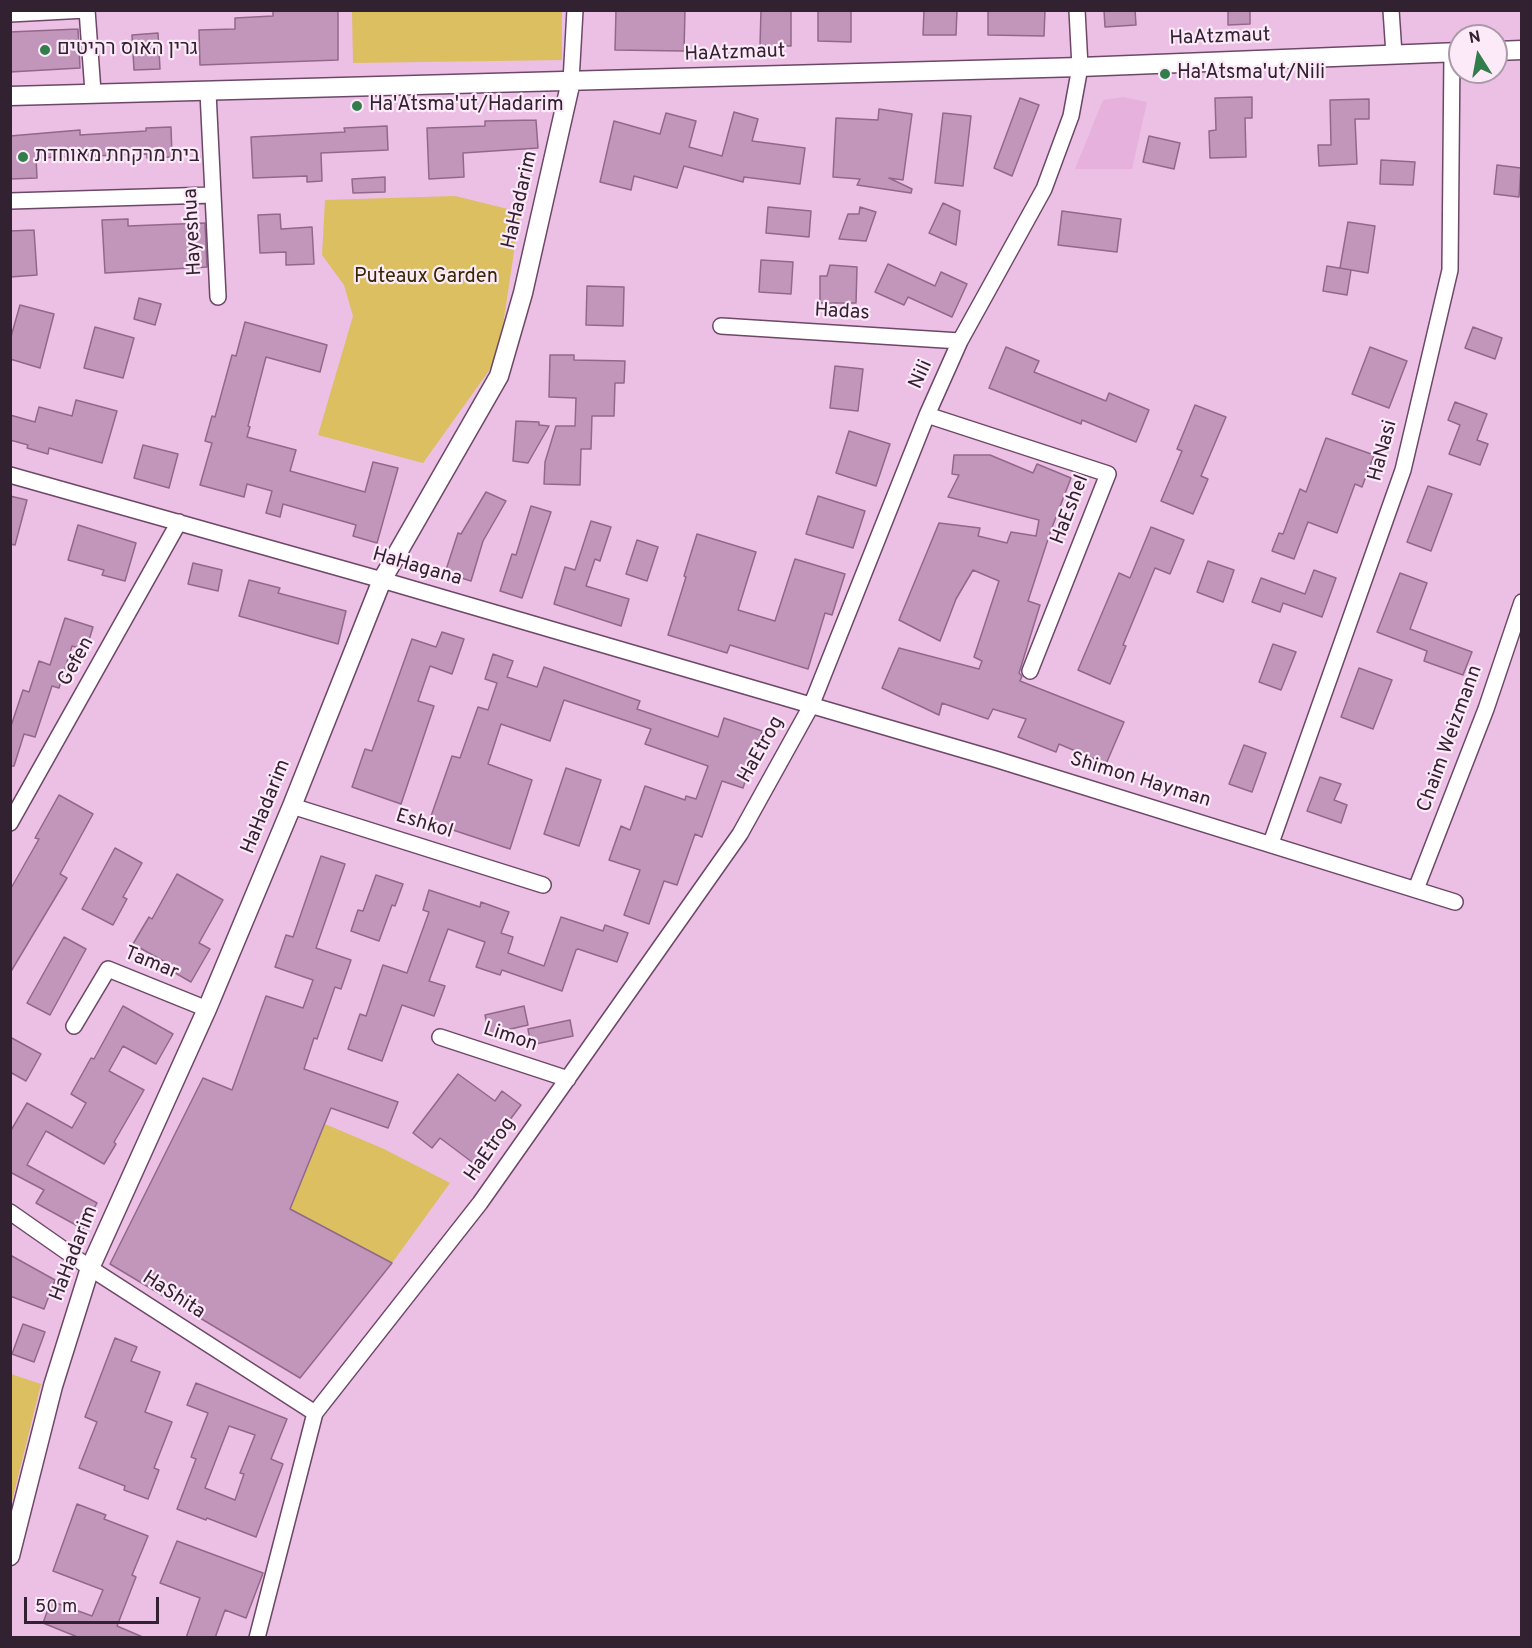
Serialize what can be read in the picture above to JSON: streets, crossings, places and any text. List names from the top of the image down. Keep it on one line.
{"streets":{"street":["HaAtzmaut","HaHadarim","Hayeshua","Hadas","Nili","HaNasi","HaEshel","HaHagana","Gefen","Chaim Weizmann","HaEtrog","Shimon Hayman","Eshkol","Tamar","Limon","HaShita"]},"crossings":[["HaAtzmaut","HaHadarim"],["HaAtzmaut","Hayeshua"],["HaAtzmaut","Nili"],["HaHadarim","HaHagana"],["HaHadarim","Eshkol"],["HaHadarim","Tamar"],["HaHadarim","HaShita"],["Hadas","Nili"],["Nili","HaEshel"],["Nili","HaHagana"],["Nili","HaEtrog"],["Nili","Shimon Hayman"],["HaNasi","Shimon Hayman"],["HaHagana","Gefen"],["HaHagana","HaEtrog"],["HaHagana","Shimon Hayman"],["Chaim Weizmann","Shimon Hayman"],["HaEtrog","Shimon Hayman"],["HaEtrog","Limon"],["HaEtrog","HaShita"]],"parks":["Puteaux Garden"],"places":["גרין האוס רהיטים","Ha'Atsma'ut/Nili","Ha'Atsma'ut/Hadarim","בית מרקחת מאוחדת"],"scale_bar":"50 m","north":"top"}
